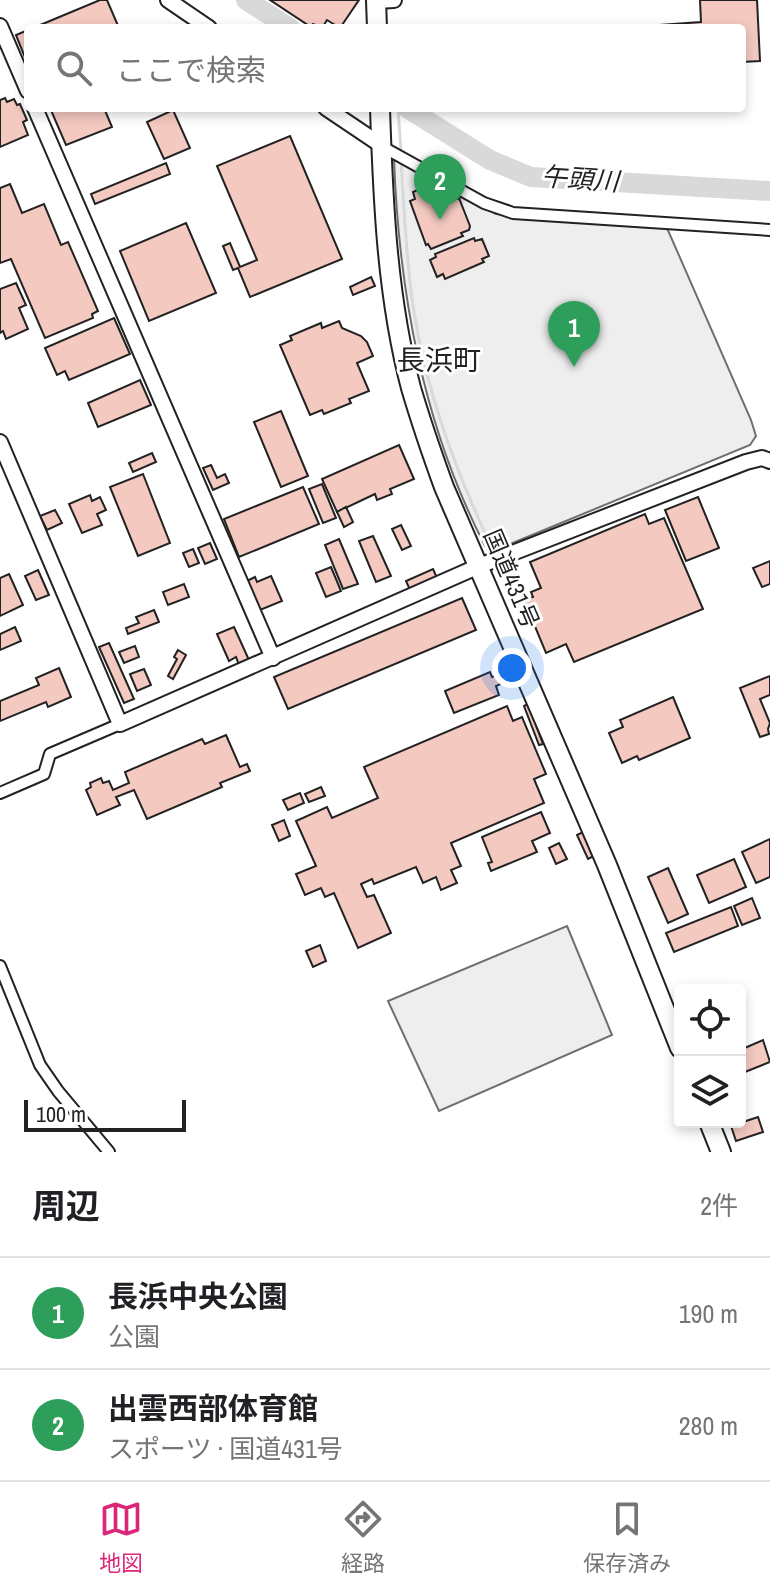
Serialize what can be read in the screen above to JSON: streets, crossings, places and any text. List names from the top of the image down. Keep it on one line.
{"streets":{"highway":["国道431号"]},"districts":["長浜町"],"water":["午頭川"],"scale_bar":"100 m","page":{"search":"ここで検索","pins":["2","1"],"scale":"100 m","heading":["周辺","2件"],"list":[{"mark":"1","name":"長浜中央公園","note":"公園","value":"190 m"},{"mark":"2","name":"出雲西部体育館","note":"スポーツ · 国道431号","value":"280 m"}],"nav":["地図","経路","保存済み"]}}
